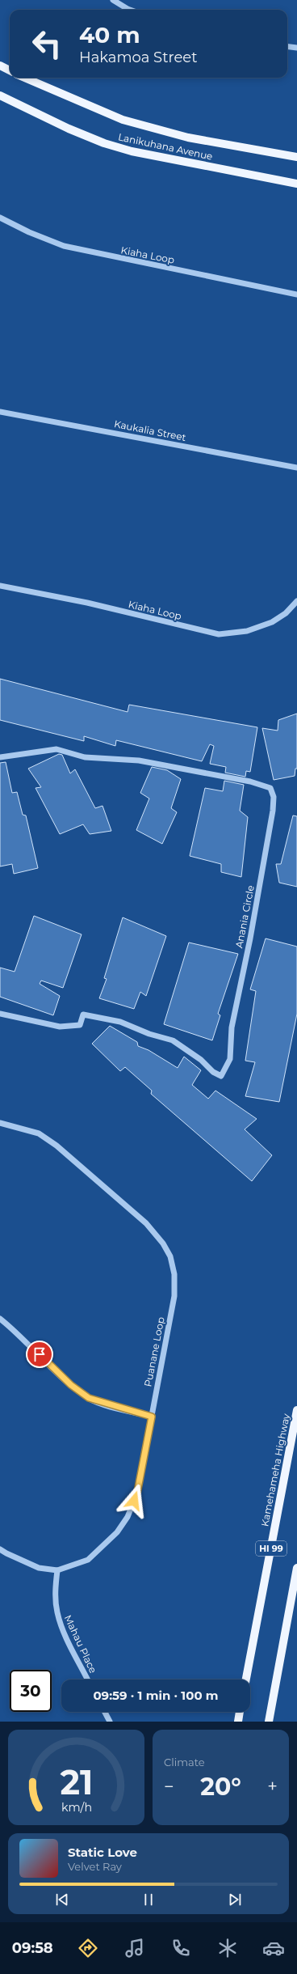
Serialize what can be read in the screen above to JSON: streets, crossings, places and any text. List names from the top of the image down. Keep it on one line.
{"streets":{"main road":["Lanikuhana Avenue","Kamehameha Highway","HI 99"],"street":["Kiaha Loop","Kaukalia Street","Anania Circle","Puanane Loop","Mahau Place"]},"crossings":[["Puanane Loop","Mahau Place"]],"page":{"turn":["40 m","Hakamoa Street"],"limit":"30","trip":"09:59 · 1 min · 100 m","tile":"Climate","heat":["−","20°","+"],"song":["Static Love","Velvet Ray"],"tabs":"09:58","gauge":["21","km/h"]}}
